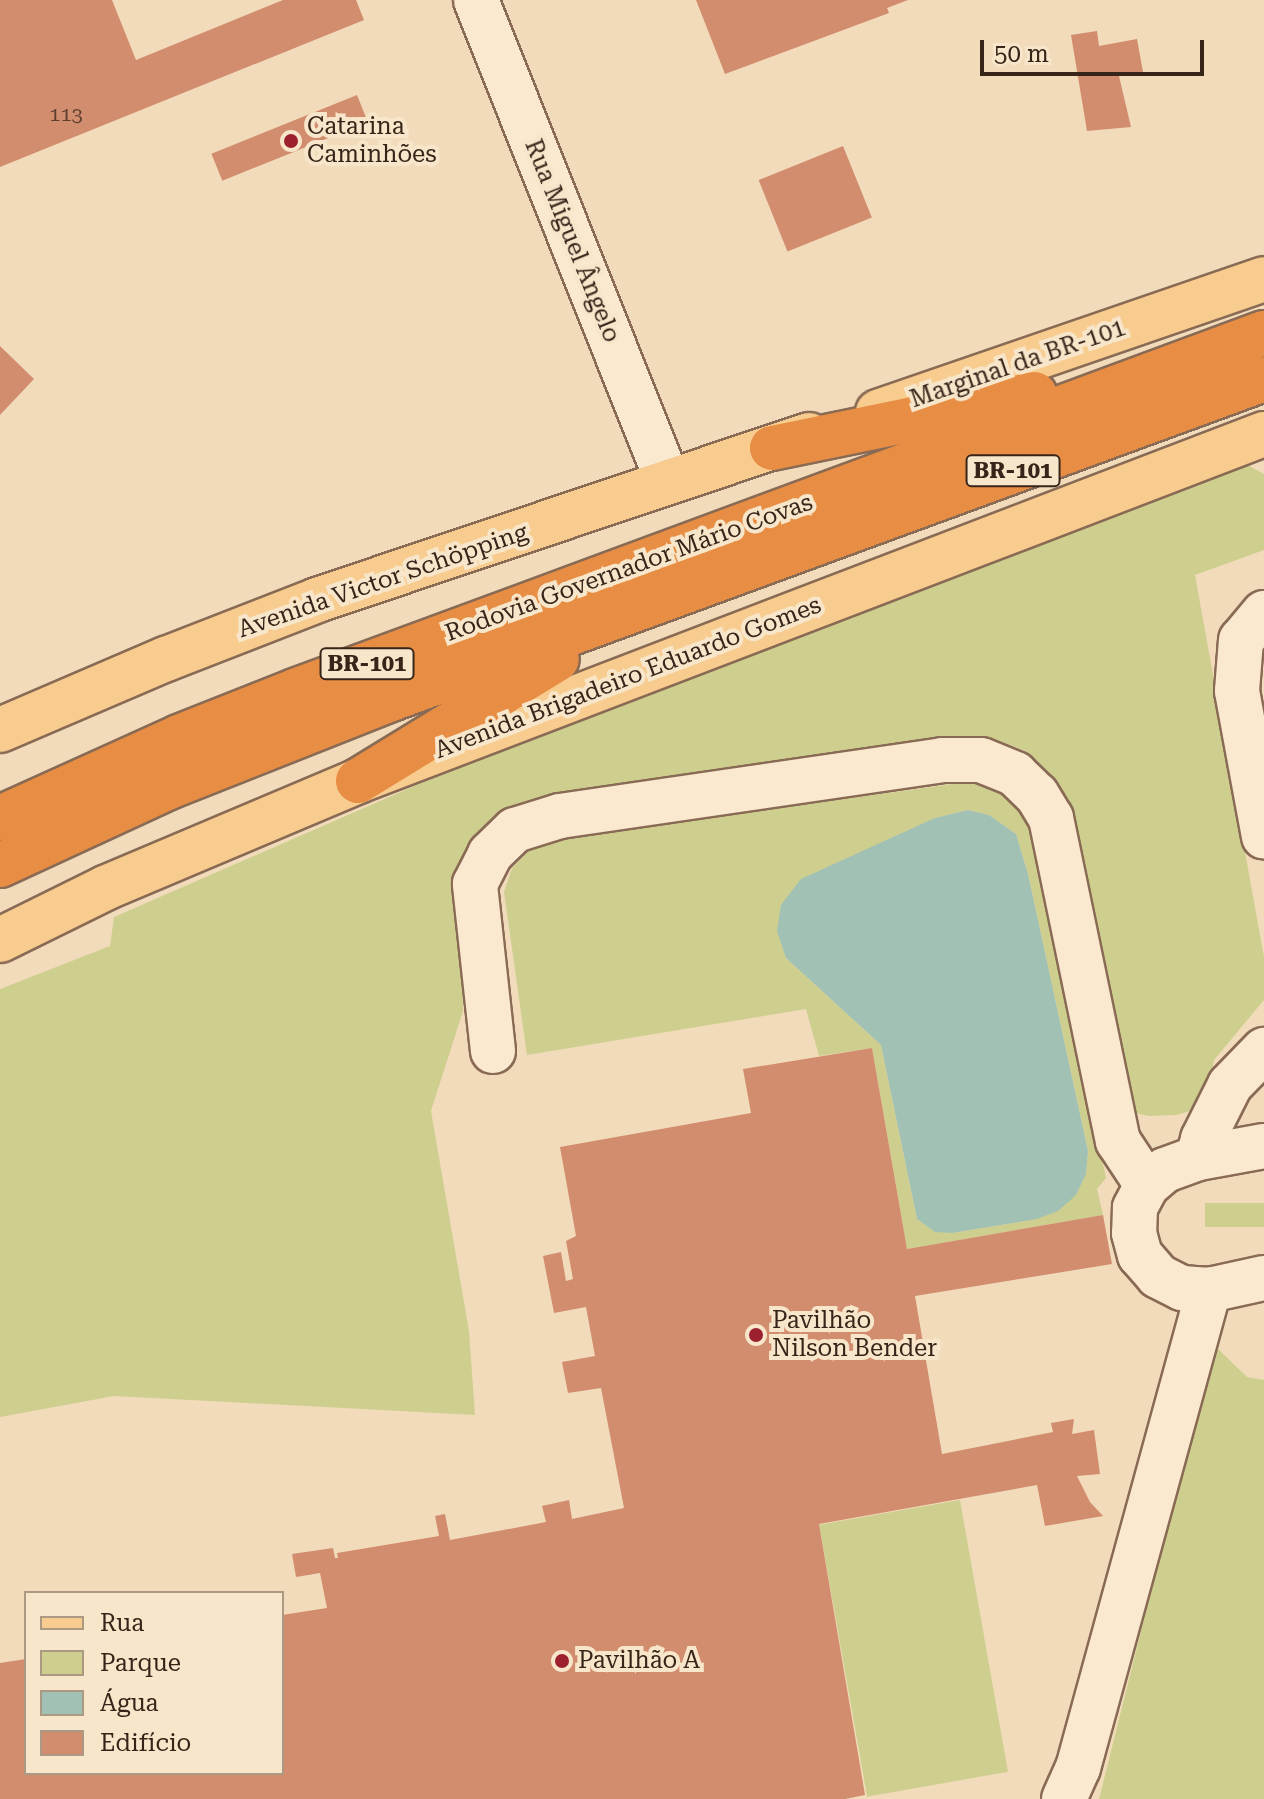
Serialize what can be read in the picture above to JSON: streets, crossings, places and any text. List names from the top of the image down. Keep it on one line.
{"streets":{"highway":["BR-101","Rodovia Governador Mário Covas"],"main road":["Marginal da BR-101","Avenida Victor Schöpping","Avenida Brigadeiro Eduardo Gomes"],"street":["Rua Miguel Ângelo"]},"crossings":[["Rua Miguel Ângelo","Avenida Victor Schöpping"],["Marginal da BR-101","Avenida Victor Schöpping"]],"places":["Catarina Caminhões","Pavilhão Nilson Bender","Pavilhão A"],"house_numbers":["113"],"legend":["Rua","Parque","Água","Edifício"],"scale_bar":"50 m"}
